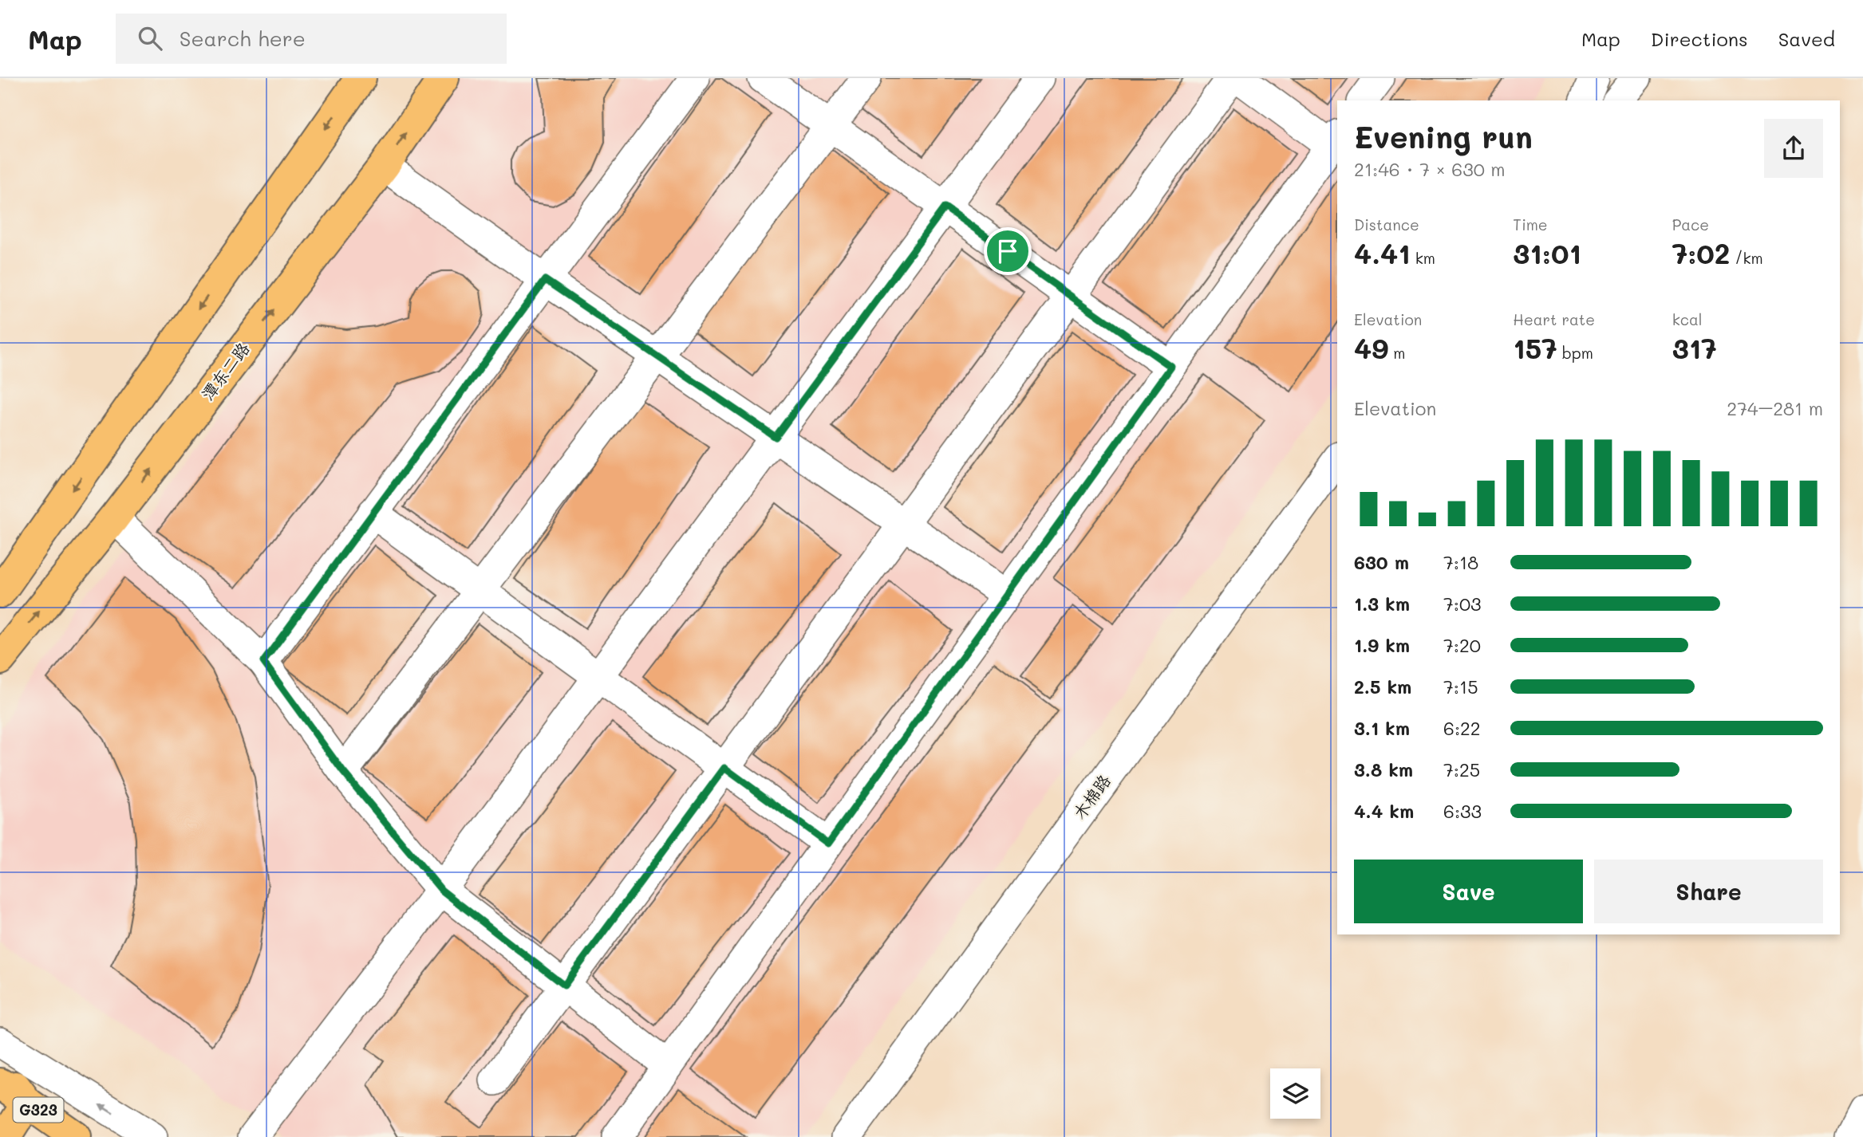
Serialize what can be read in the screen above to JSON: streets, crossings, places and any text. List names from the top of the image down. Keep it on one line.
{"streets":{"highway":["潭东二路","G323"],"street":["木棉路"]},"page":{"header":"Map","search":"Search here","nav":["Map","Directions","Saved"],"heading":["Evening run","21:46 · 7 × 630 m"],"stats":[["Distance","4.41 km"],["Time","31:01"],["Pace","7:02 /km"],["Elevation","49 m"],["Heart rate","157 bpm"],["kcal","317"]],"chart":["Elevation","274–281 m"],"list":[{"name":"630 m","note":"7:18"},{"name":"1.3 km","note":"7:03"},{"name":"1.9 km","note":"7:20"},{"name":"2.5 km","note":"7:15"},{"name":"3.1 km","note":"6:22"},{"name":"3.8 km","note":"7:25"},{"name":"4.4 km","note":"6:33"}],"buttons":["Save","Share"]}}
